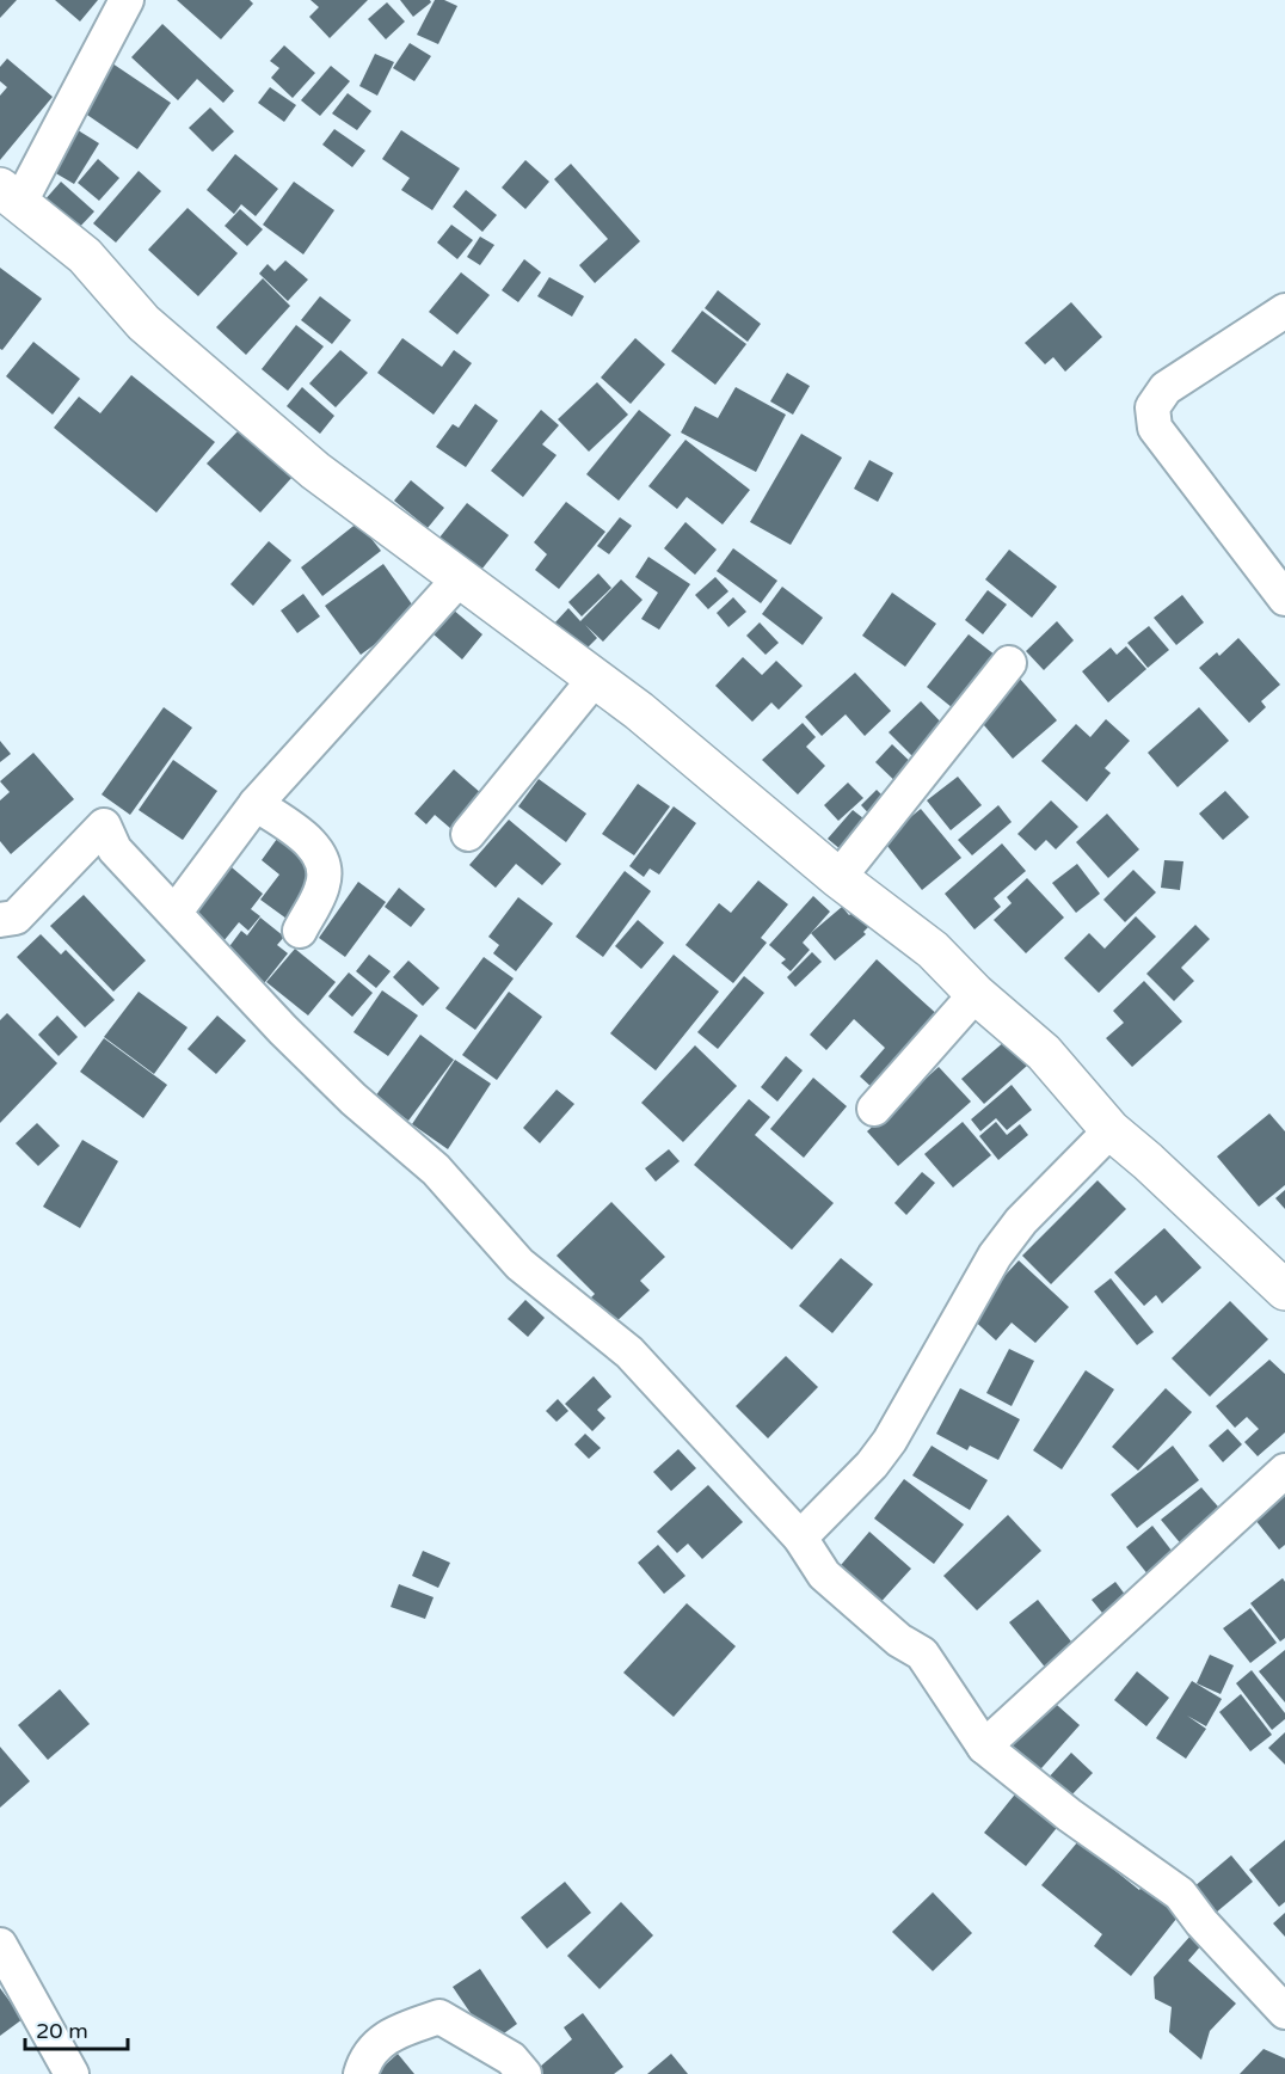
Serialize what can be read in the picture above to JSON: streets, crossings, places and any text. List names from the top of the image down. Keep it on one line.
{"scale_bar":"20 m"}
